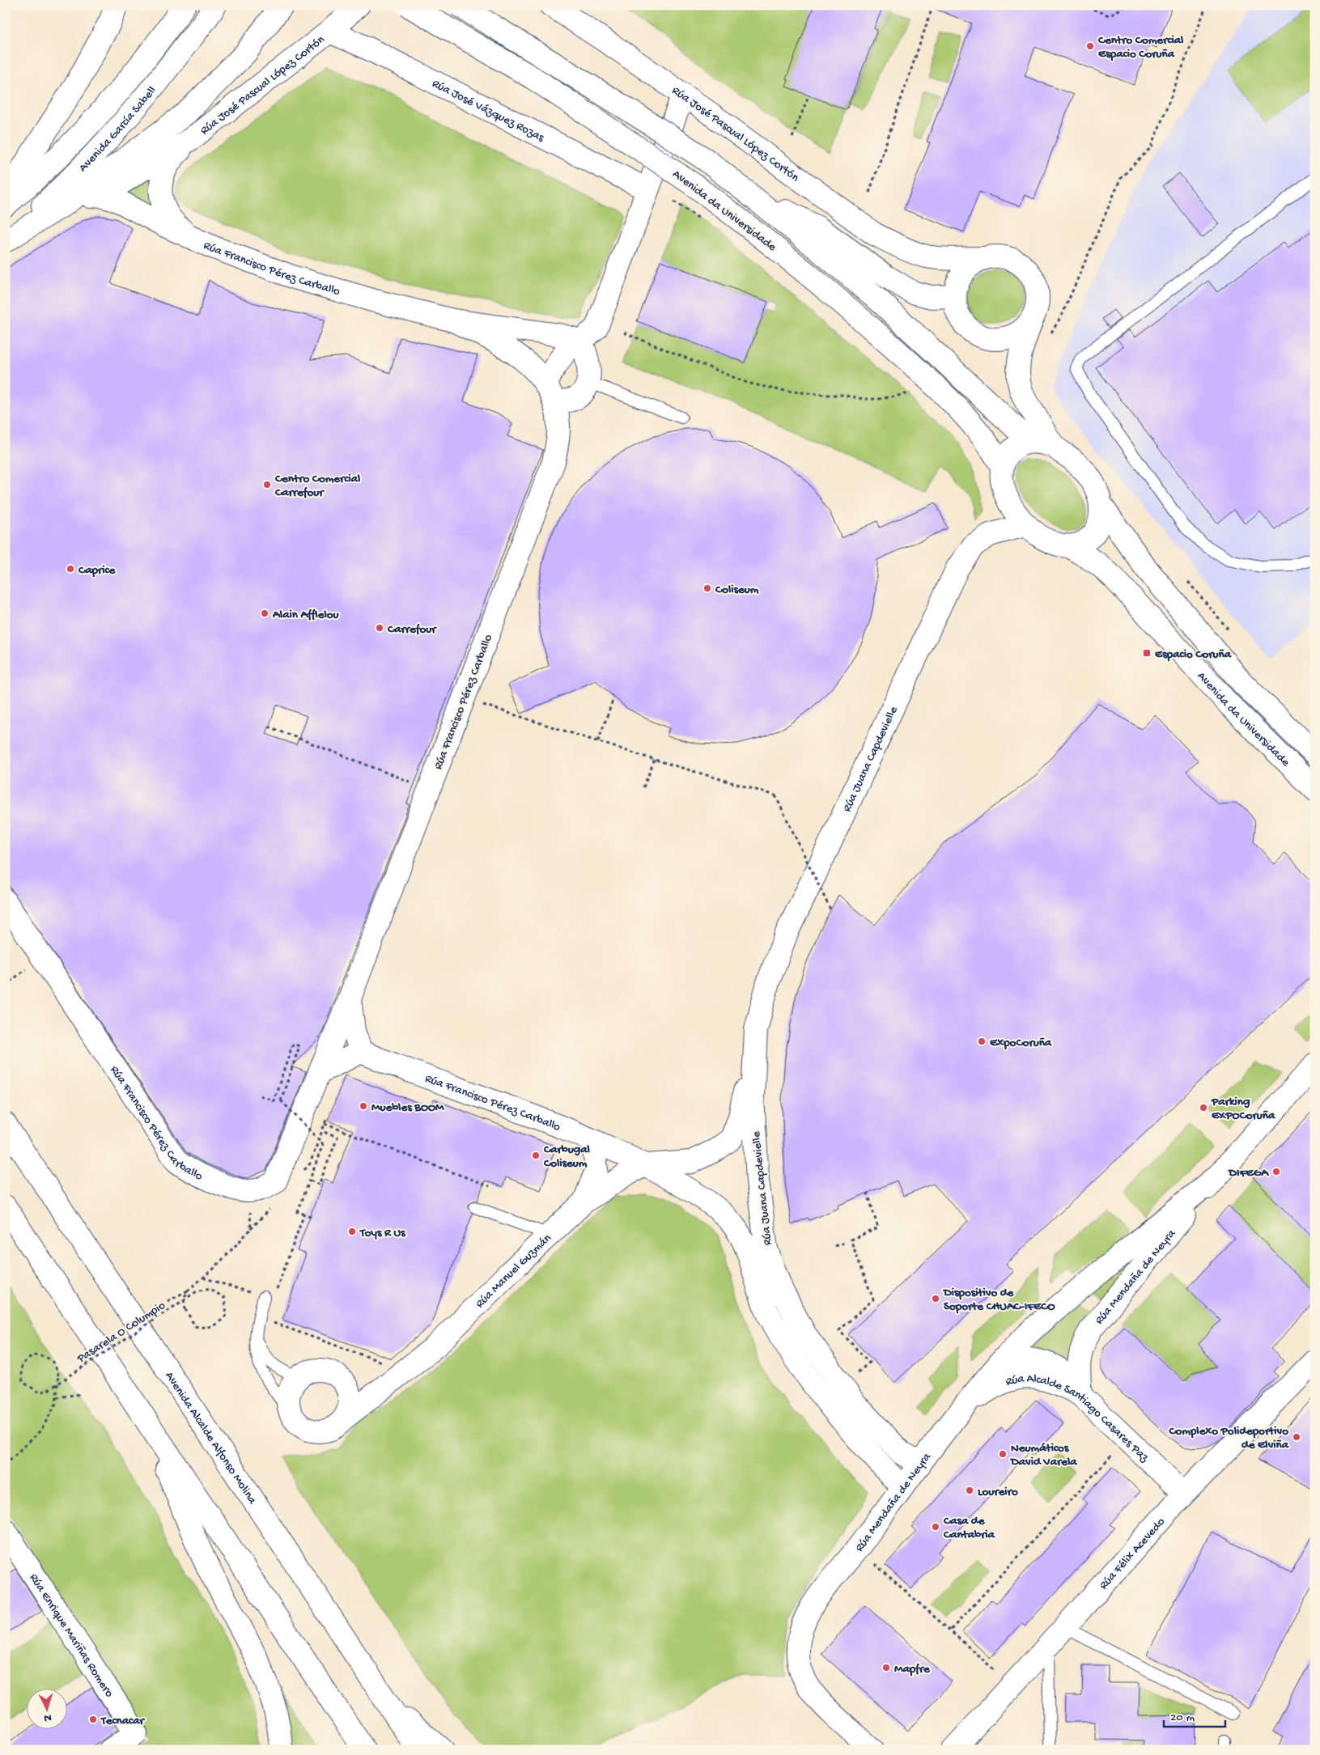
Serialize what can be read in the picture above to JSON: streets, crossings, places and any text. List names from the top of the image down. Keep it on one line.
{"streets":{"main road":["Rúa José Pascual López Cortón","Rúa José Vázquez Rozas","Avenida García Sabell","Avenida da Universidade","Rúa Francisco Pérez Carballo","Rúa Juana Capdevielle","Rúa Manuel Guzmán","Rúa Mendaña de Neyra","Rúa Alcalde Santiago Casares Paz","Avenida Alcalde Alfonso Molina","Rúa Félix Acevedo","Rúa Enrique Mariñas Romero"],"path":["Pasarela O Columpio"]},"crossings":[["Rúa José Pascual López Cortón","Rúa José Vázquez Rozas"],["Rúa José Pascual López Cortón","Avenida da Universidade"],["Rúa José Pascual López Cortón","Rúa Francisco Pérez Carballo"],["Rúa José Pascual López Cortón","Rúa Juana Capdevielle"],["Avenida da Universidade","Rúa Juana Capdevielle"],["Rúa Francisco Pérez Carballo","Rúa Juana Capdevielle"],["Rúa Francisco Pérez Carballo","Rúa Manuel Guzmán"],["Rúa Juana Capdevielle","Rúa Manuel Guzmán"],["Rúa Juana Capdevielle","Rúa Mendaña de Neyra"],["Rúa Mendaña de Neyra","Rúa Alcalde Santiago Casares Paz"],["Rúa Alcalde Santiago Casares Paz","Rúa Félix Acevedo"]],"places":{"other":["Centro Comercial Espacio Coruña","Centro Comercial Carrefour","Caprice","Coliseum","Alain Afflelou","Carrefour","ExpoCoruña","Muebles BOOM","Parking EXPOCoruña","Carbugal Coliseum","DIFEGA","Toys R Us","Dispositivo de Soporte CHUAC-IFECO","Complexo Polideportivo de Elviña","Neumáticos David Varela","Loureiro","Casa de Cantabria","Mapfre","Tecnacar"],"transit":["Espacio Coruña"]},"scale_bar":"20 m","north":"bottom"}
